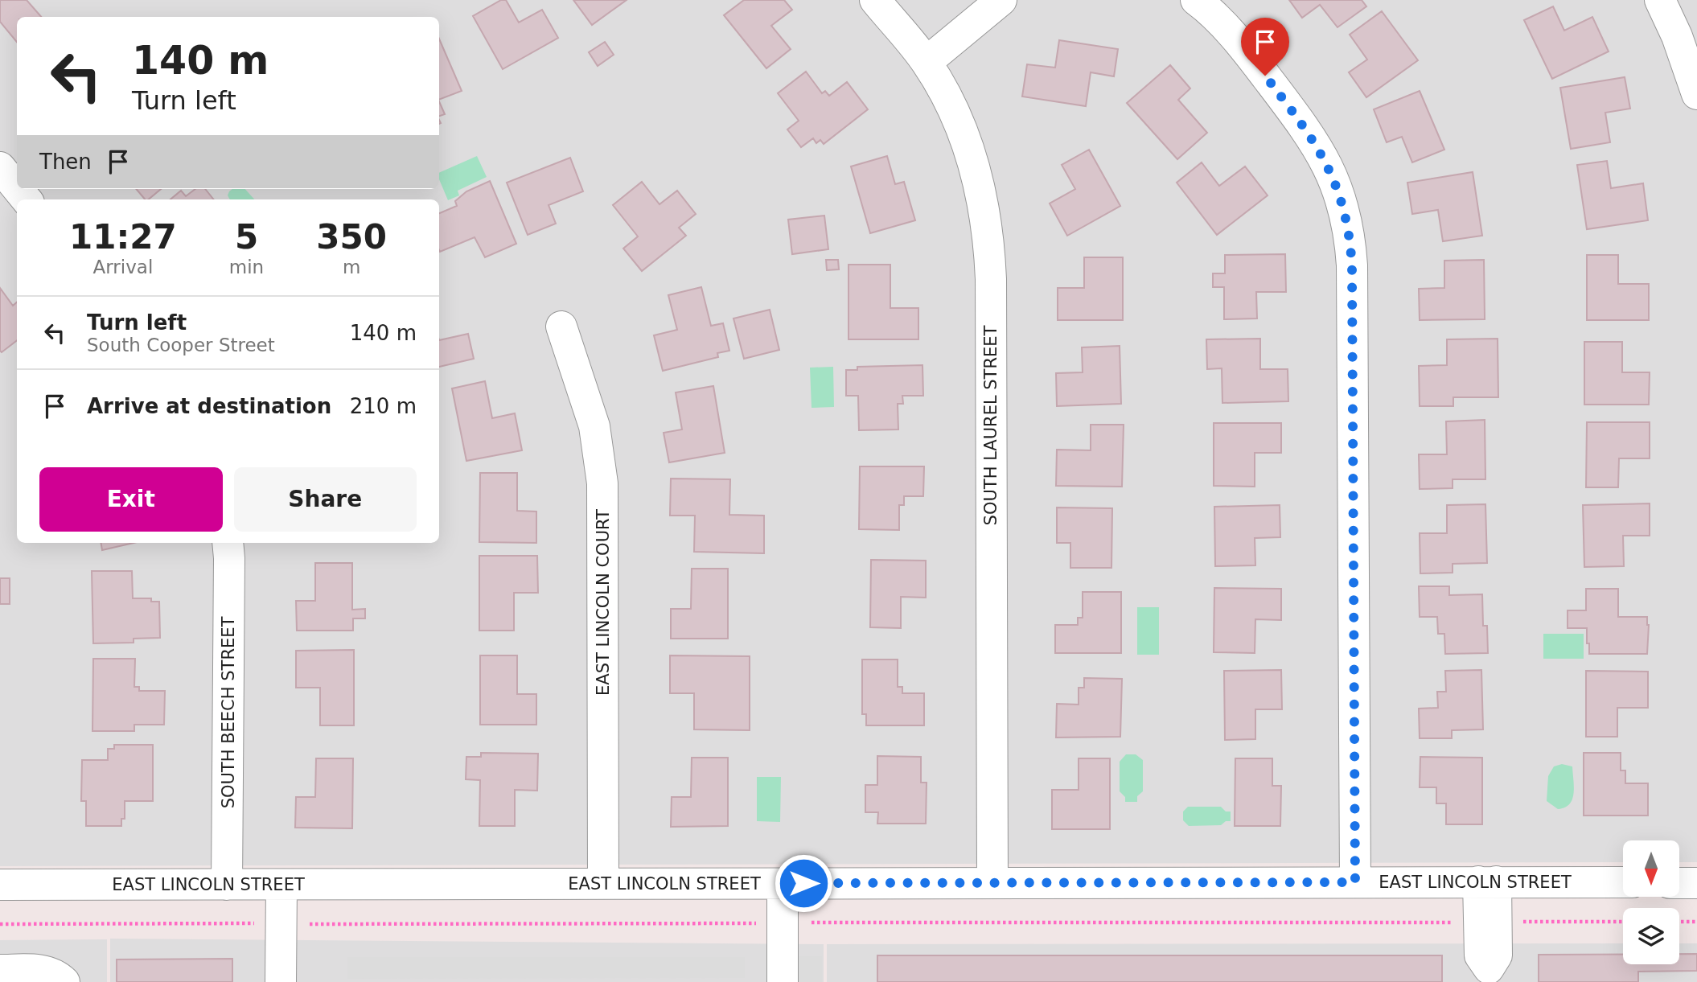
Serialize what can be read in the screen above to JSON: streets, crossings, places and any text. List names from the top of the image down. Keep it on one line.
{"streets":{"street":["SOUTH LAUREL STREET","EAST LINCOLN COURT","SOUTH BEECH STREET","EAST LINCOLN STREET"]},"crossings":[["SOUTH LAUREL STREET","EAST LINCOLN STREET"],["EAST LINCOLN COURT","EAST LINCOLN STREET"],["SOUTH BEECH STREET","EAST LINCOLN STREET"]],"north":"bottom","page":{"turn":["140 m","Turn left"],"then":"Then","eta":["11:27","Arrival","5","min","350","m"],"list":[{"name":"Turn left","note":"South Cooper Street","value":"140 m"},{"name":"Arrive at destination","value":"210 m"}],"buttons":["Exit","Share"]}}
